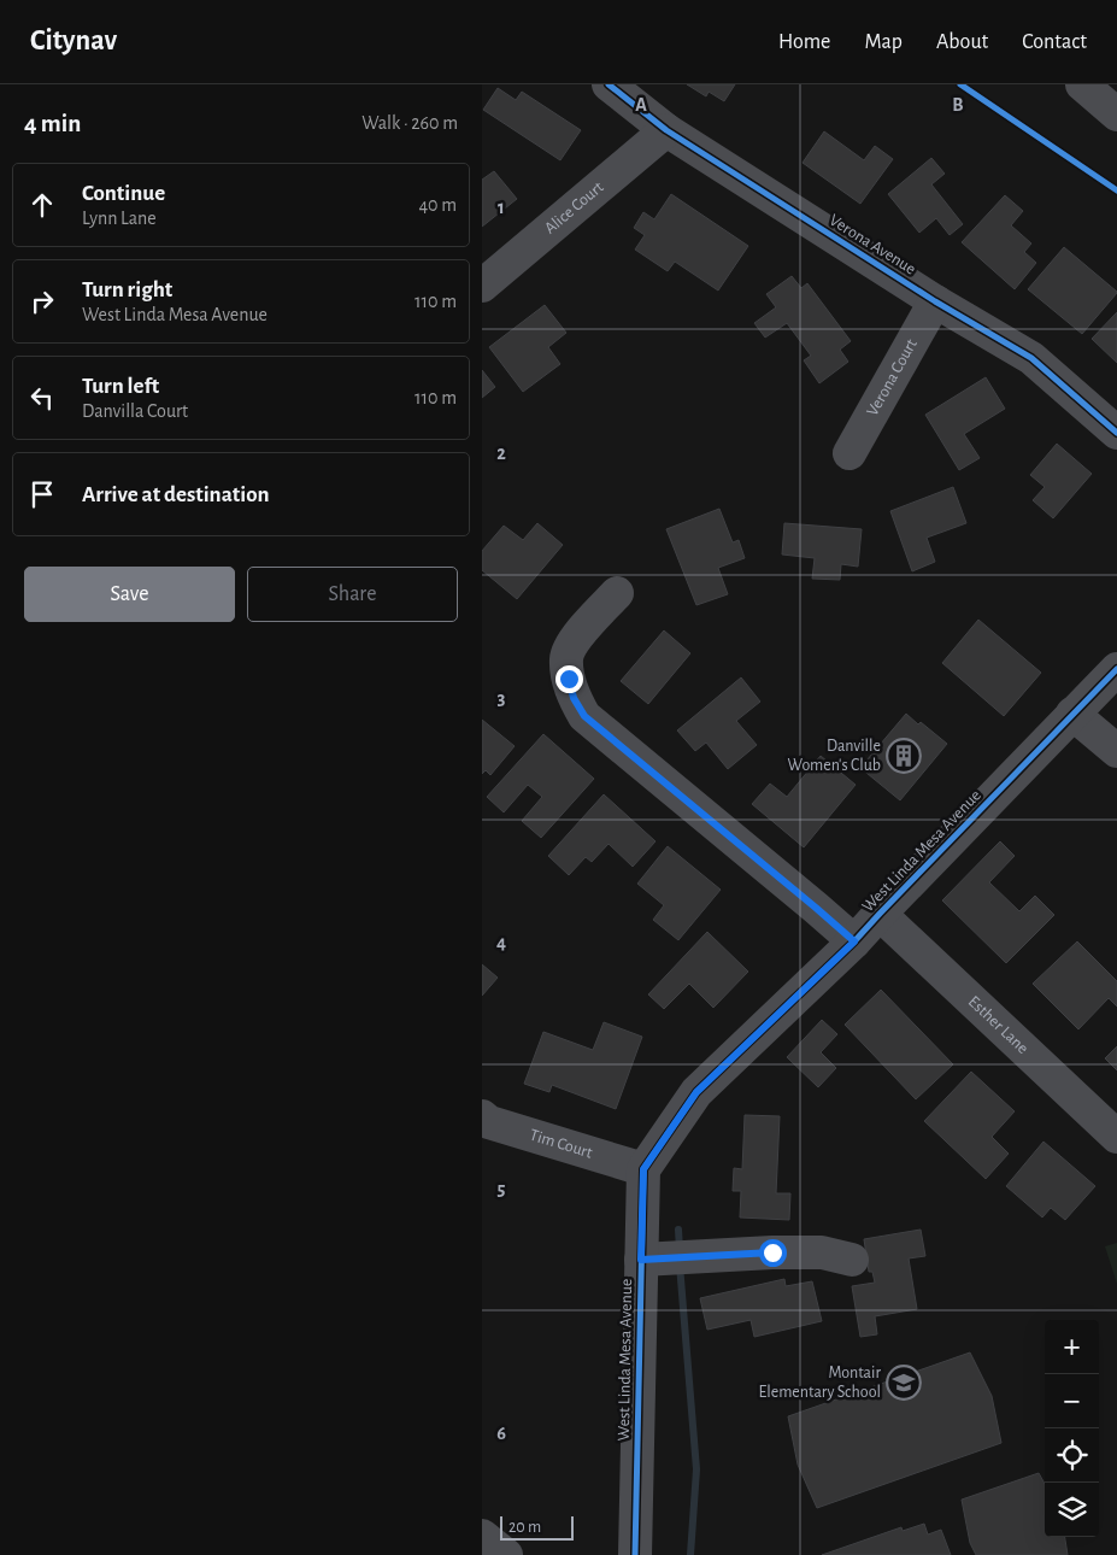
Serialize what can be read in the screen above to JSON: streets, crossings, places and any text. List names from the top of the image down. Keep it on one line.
{"streets":{"street":["Alice Court","Verona Avenue","Verona Court","West Linda Mesa Avenue","Esther Lane","Tim Court"]},"crossings":[["Alice Court","Verona Avenue"],["Verona Avenue","Verona Court"],["West Linda Mesa Avenue","Esther Lane"],["West Linda Mesa Avenue","Tim Court"]],"places":{"building":["Danville Women's Club"],"school or university":["Montair Elementary School"]},"scale_bar":"20 m","page":{"header":"Citynav","nav":["Home","Map","About","Contact"],"heading":["4 min","Walk · 260 m"],"list":[["Continue","Lynn Lane","40 m"],["Turn right","West Linda Mesa Avenue","110 m"],["Turn left","Danvilla Court","110 m"],"Arrive at destination"],"buttons":["Save","Share"],"map_buttons":["+","−"],"scale":"20 m"},"grid":{"columns":["A","B"],"rows":["1","2","3","4","5","6"]}}
